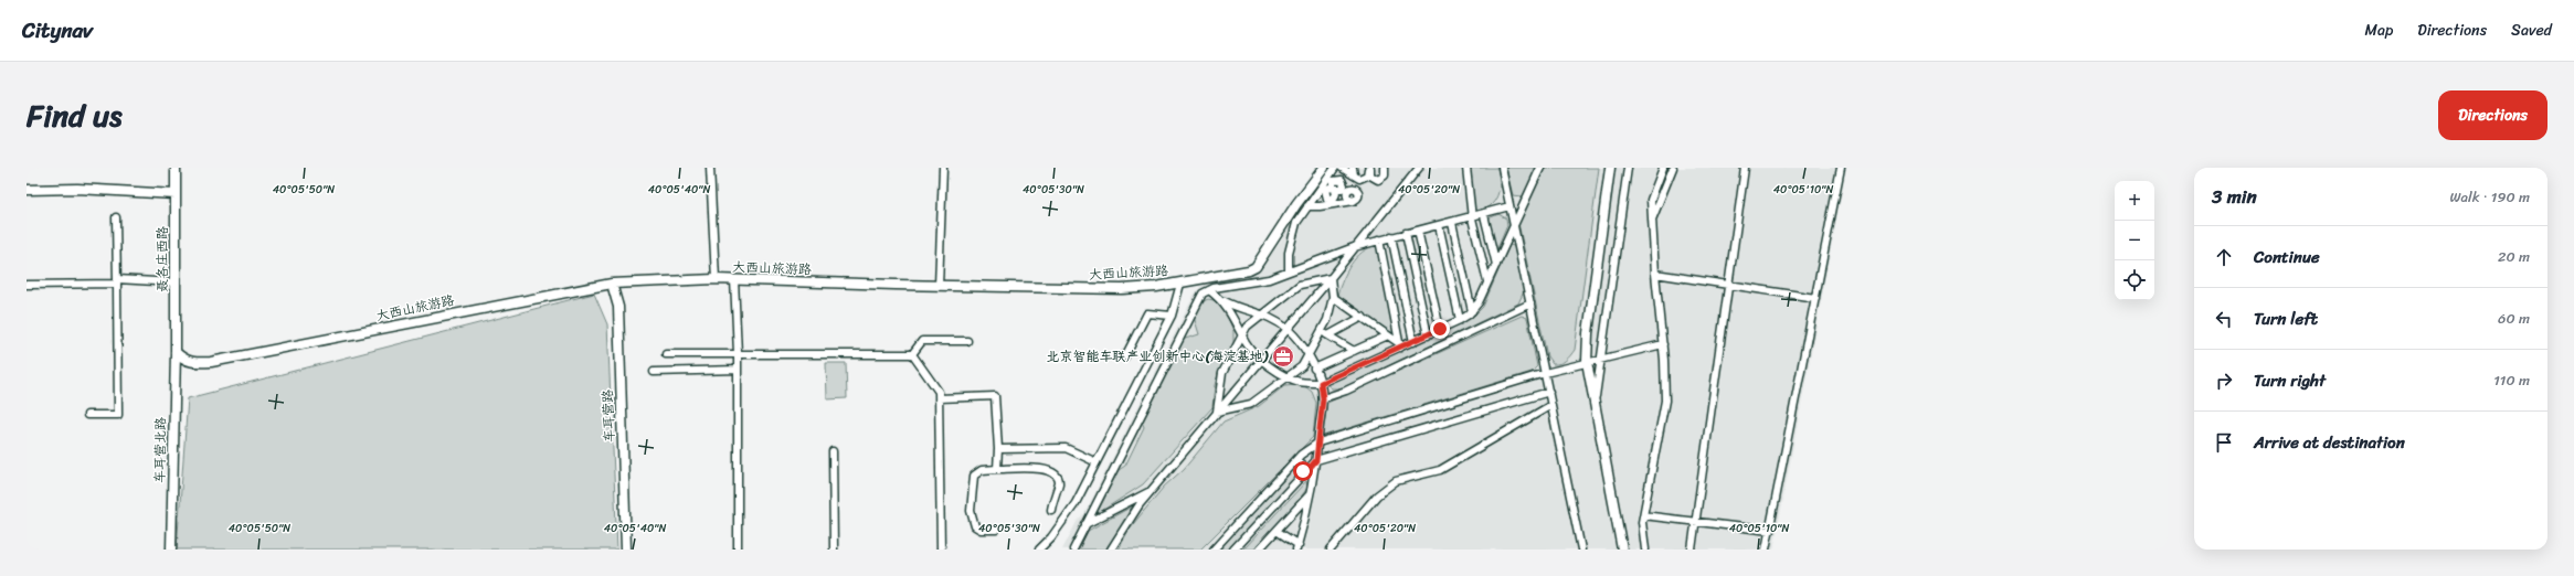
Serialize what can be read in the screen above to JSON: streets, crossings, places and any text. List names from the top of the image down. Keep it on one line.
{"streets":{"street":["聂各庄西路","大西山旅游路","车耳营路","车耳营北路"]},"crossings":[["聂各庄西路","大西山旅游路"],["聂各庄西路","车耳营北路"],["大西山旅游路","车耳营路"],["大西山旅游路","车耳营北路"]],"places":{"office":["北京智能车联产业创新中心(海淀基地)"]},"page":{"header":"Citynav","nav":["Map","Directions","Saved"],"title":"Find us","buttons":"Directions","heading":["3 min","Walk · 190 m"],"map_buttons":["+","−"],"list":[["Continue","20 m"],["Turn left","60 m"],["Turn right","110 m"],"Arrive at destination"]},"coordinates":["40°05'50\"N","40°05'40\"N","40°05'30\"N","40°05'20\"N","40°05'10\"N"]}
